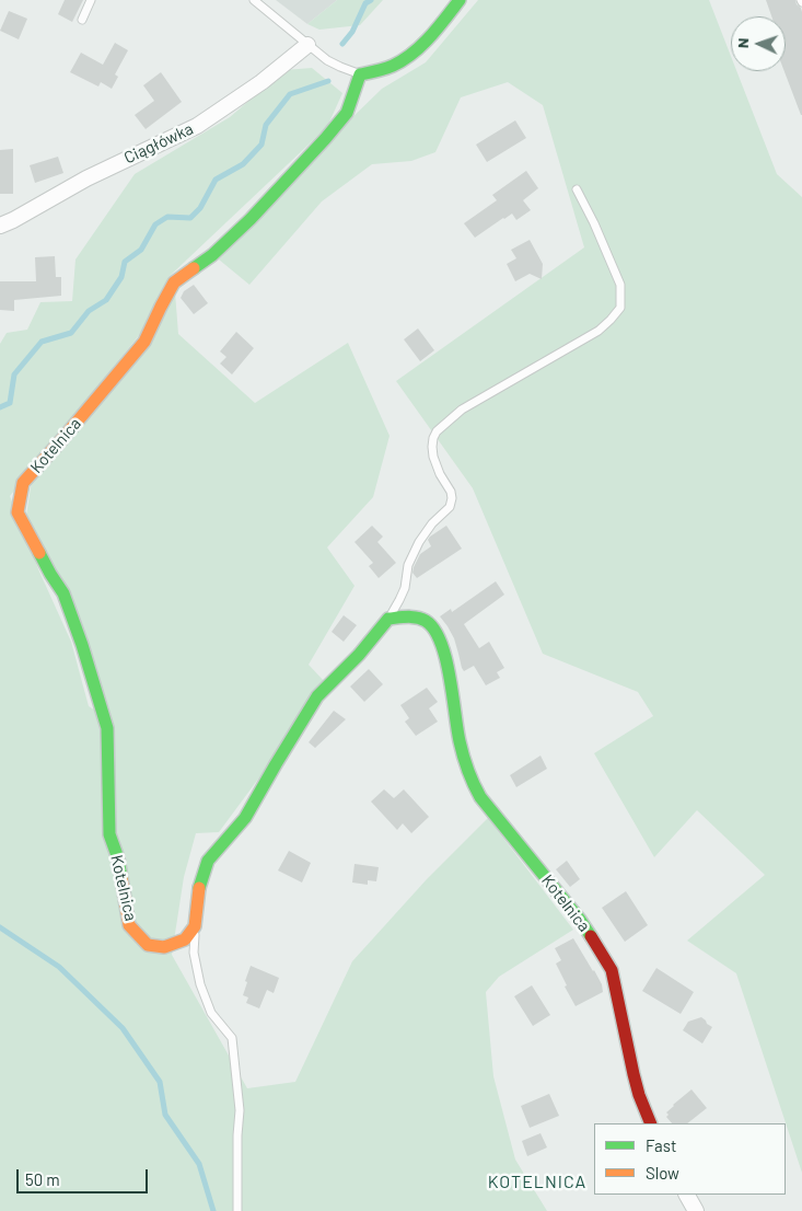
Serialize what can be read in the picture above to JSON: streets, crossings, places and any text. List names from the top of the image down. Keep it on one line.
{"streets":{"street":["Ciągłówka","Kotelnica"]},"districts":["KOTELNICA"],"legend":["Fast","Slow"],"scale_bar":"50 m","north":"left"}
